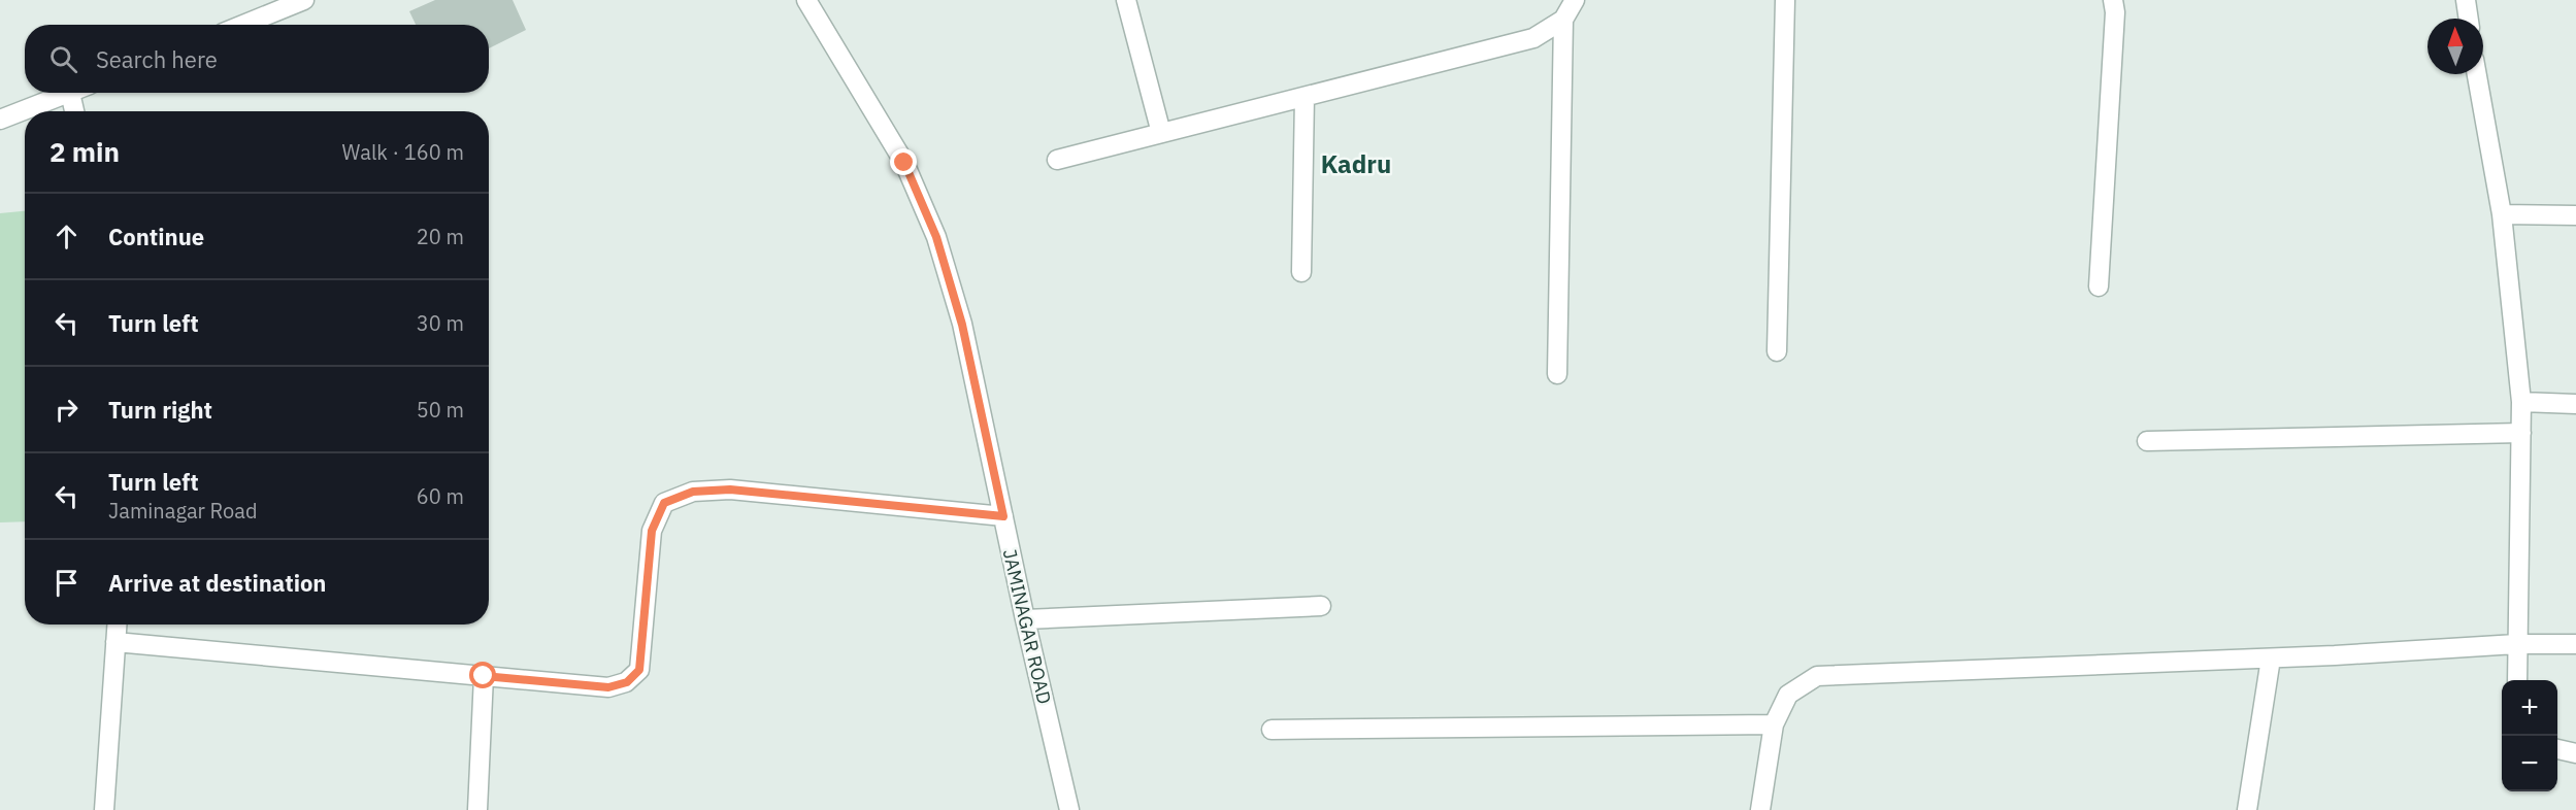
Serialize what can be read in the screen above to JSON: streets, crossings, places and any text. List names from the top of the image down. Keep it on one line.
{"streets":{"street":["JAMINAGAR ROAD"]},"districts":["Kadru"],"north":"top","page":{"search":"Search here","heading":["2 min","Walk · 160 m"],"list":[["Continue","20 m"],["Turn left","30 m"],["Turn right","50 m"],["Turn left","Jaminagar Road","60 m"],"Arrive at destination"],"map_buttons":["+","−"]}}
